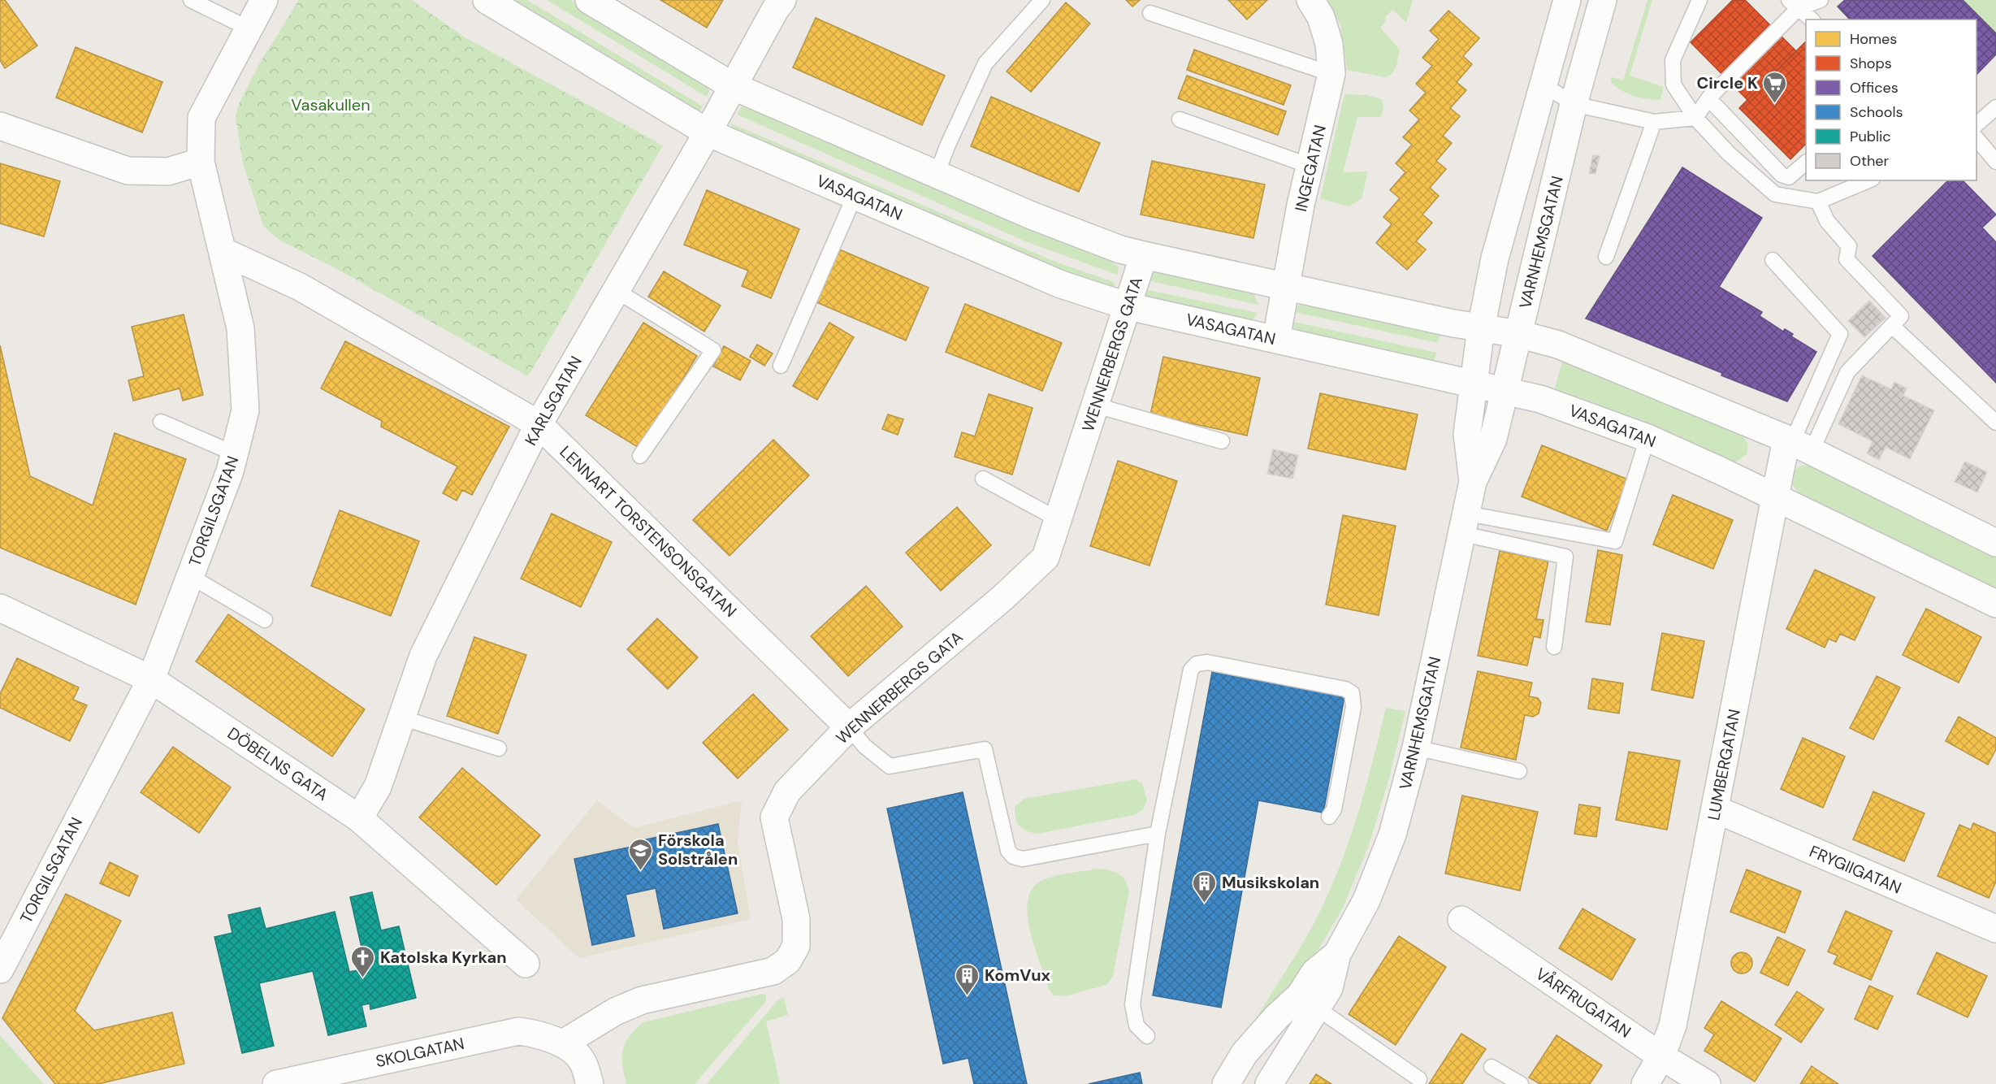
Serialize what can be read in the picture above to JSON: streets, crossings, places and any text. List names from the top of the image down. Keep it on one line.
{"streets":{"street":["INGEGATAN","VASAGATAN","VARNHEMSGATAN","WENNERBERGS GATA","KARLSGATAN","TORGILSGATAN","LENNART TORSTENSONSGATAN","DÖBELNS GATA","LUMBERGATAN","FRYGIIGATAN","VÅRFRUGATAN","SKOLGATAN"]},"crossings":[["INGEGATAN","VASAGATAN"],["VASAGATAN","VARNHEMSGATAN"],["VASAGATAN","WENNERBERGS GATA"],["VASAGATAN","KARLSGATAN"],["VASAGATAN","LUMBERGATAN"],["WENNERBERGS GATA","LENNART TORSTENSONSGATAN"],["WENNERBERGS GATA","SKOLGATAN"],["KARLSGATAN","LENNART TORSTENSONSGATAN"],["KARLSGATAN","DÖBELNS GATA"],["TORGILSGATAN","LENNART TORSTENSONSGATAN"],["TORGILSGATAN","DÖBELNS GATA"],["LUMBERGATAN","FRYGIIGATAN"],["LUMBERGATAN","VÅRFRUGATAN"]],"parks":["Vasakullen"],"places":{"supermarket":["Circle K"],"school or university":["Förskola Solstrålen"],"building":["Musikskolan","KomVux"],"church":["Katolska Kyrkan"]},"legend":["Homes","Shops","Offices","Schools","Public","Other"]}
